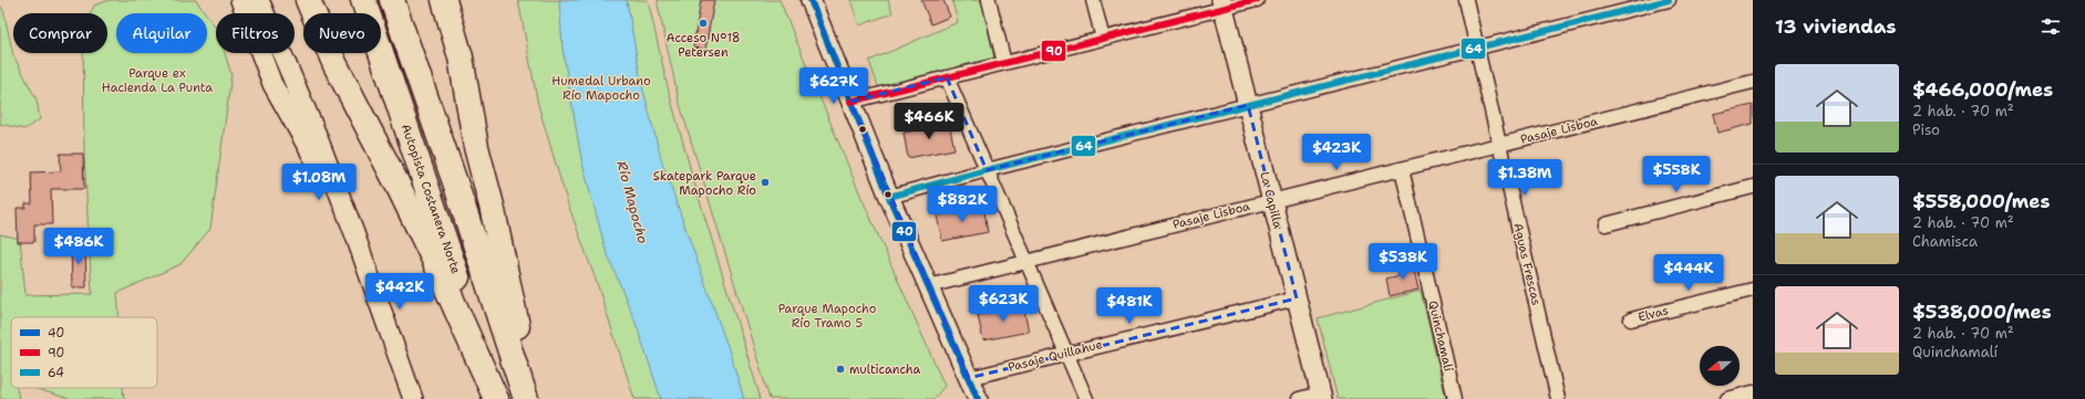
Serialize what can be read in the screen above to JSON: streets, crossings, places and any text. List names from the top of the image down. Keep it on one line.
{"streets":{"highway":["Autopista Costanera Norte"],"street":["Pasaje Lisboa","La Capilla","Aguas Frescas","Elvas","Quinchamalí","Pasaje Quillahue"]},"crossings":[["Pasaje Lisboa","La Capilla"],["Pasaje Lisboa","Aguas Frescas"],["Pasaje Lisboa","Quinchamalí"],["La Capilla","Pasaje Quillahue"]],"water":["Río Mapocho"],"parks":["Parque ex Hacienda La Punta","Humedal Urbano Río Mapocho","Parque Mapocho Río Tramo 5"],"places":["Acceso N°18 Petersen","Skatepark Parque Mapocho Río","multicancha"],"lines":["transit line 40","transit line 90","transit line 64"],"legend":["40","90","64"],"north":"left","page":{"heading":"13 viviendas","chip":["Comprar","Alquilar","Filtros","Nuevo"],"list":[{"name":"$466,000/mes","note":"2 hab. · 70 m² · Piso"},{"name":"$558,000/mes","note":"2 hab. · 70 m² · Chamisca"},{"name":"$538,000/mes","note":"2 hab. · 70 m² · Quinchamalí"}],"price":["$627K","$466K","$423K","$558K","$1.38M","$1.08M","$882K","$486K","$538K","$444K","$442K","$623K","$481K"]}}
